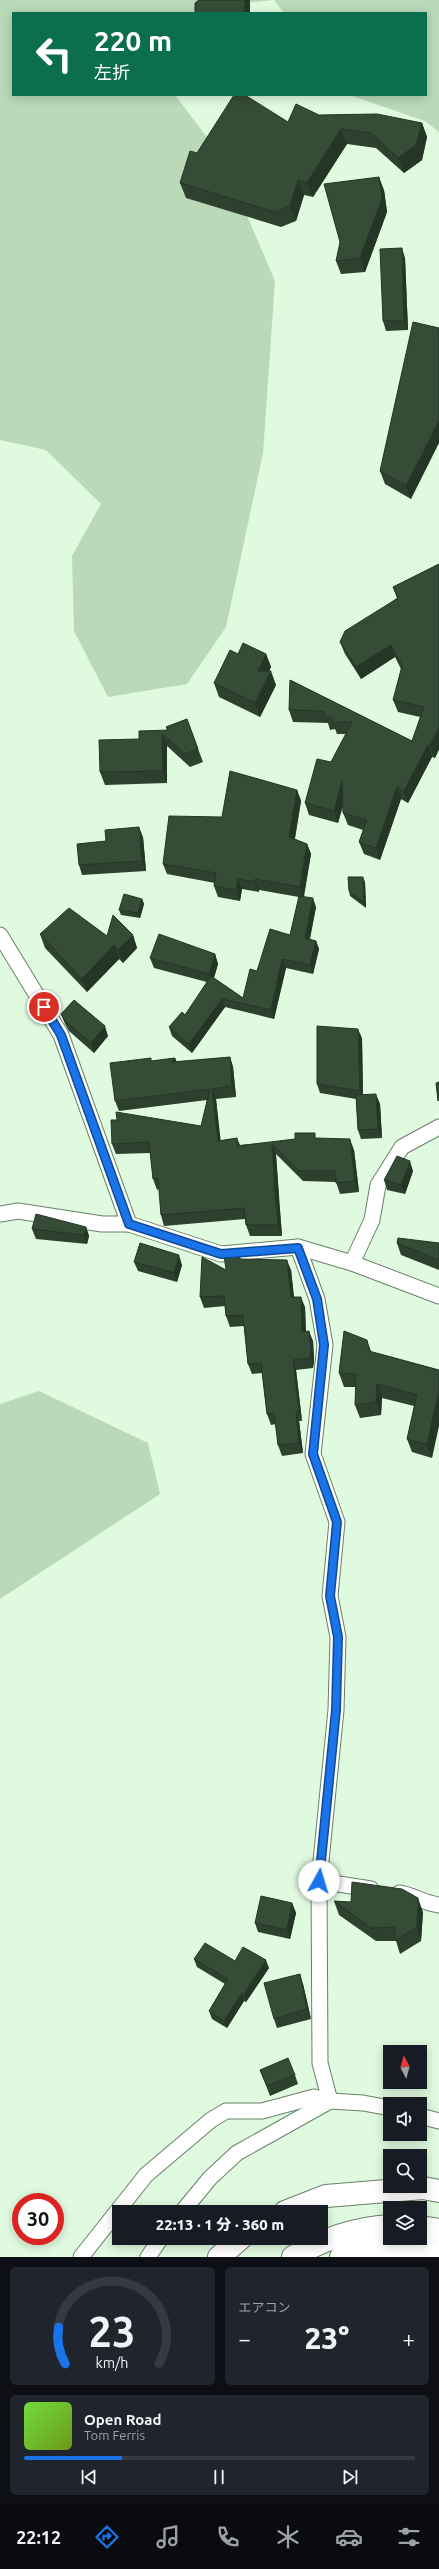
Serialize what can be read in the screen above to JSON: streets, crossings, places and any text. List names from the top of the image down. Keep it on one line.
{"north":"top","page":{"turn":["220 m","左折"],"limit":"30","trip":"22:13 · 1 分 · 360 m","tile":"エアコン","heat":["−","23°","+"],"song":["Open Road","Tom Ferris"],"tabs":"22:12","gauge":["23","km/h"]}}
